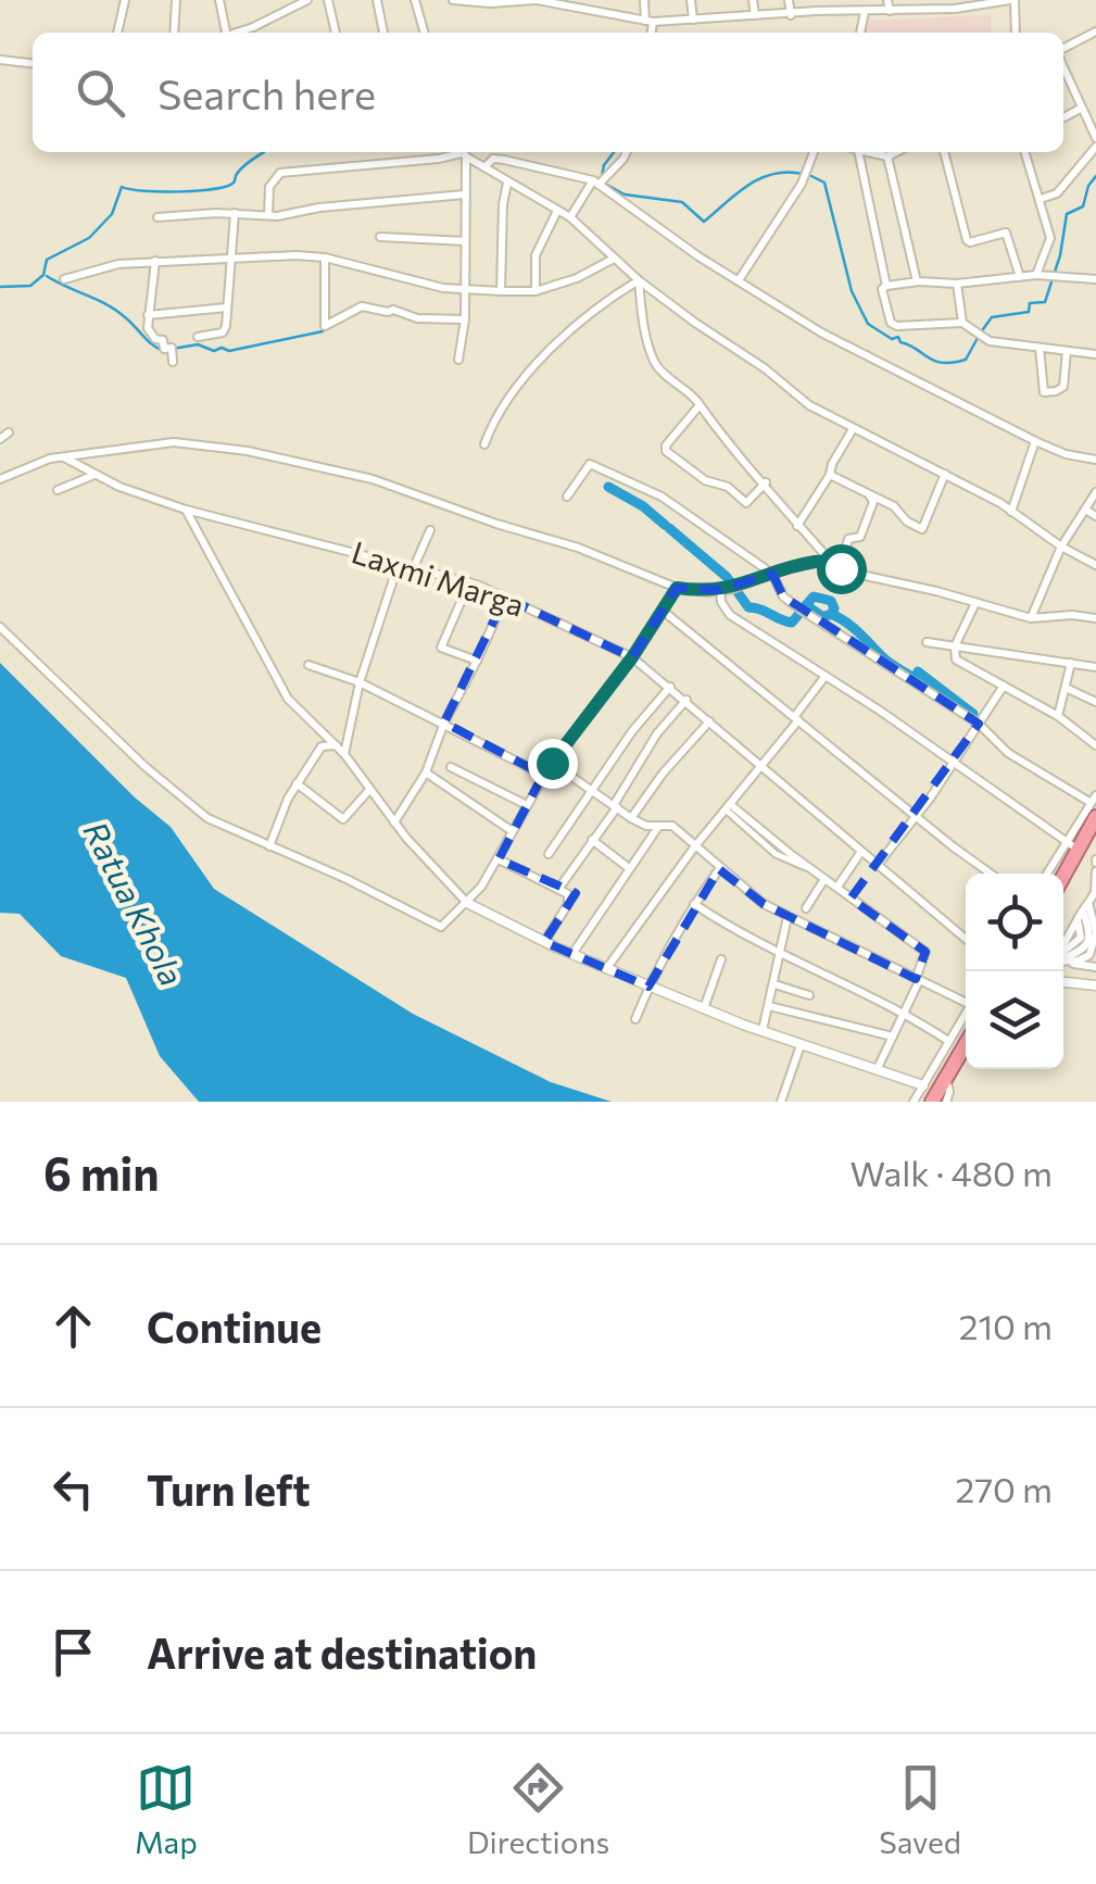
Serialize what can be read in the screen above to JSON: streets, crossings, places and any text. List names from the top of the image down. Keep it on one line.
{"streets":{"street":["Laxmi Marga"]},"water":["Ratua Khola"],"page":{"search":"Search here","heading":["6 min","Walk · 480 m"],"list":[["Continue","210 m"],["Turn left","270 m"],"Arrive at destination"],"nav":["Map","Directions","Saved"]}}
